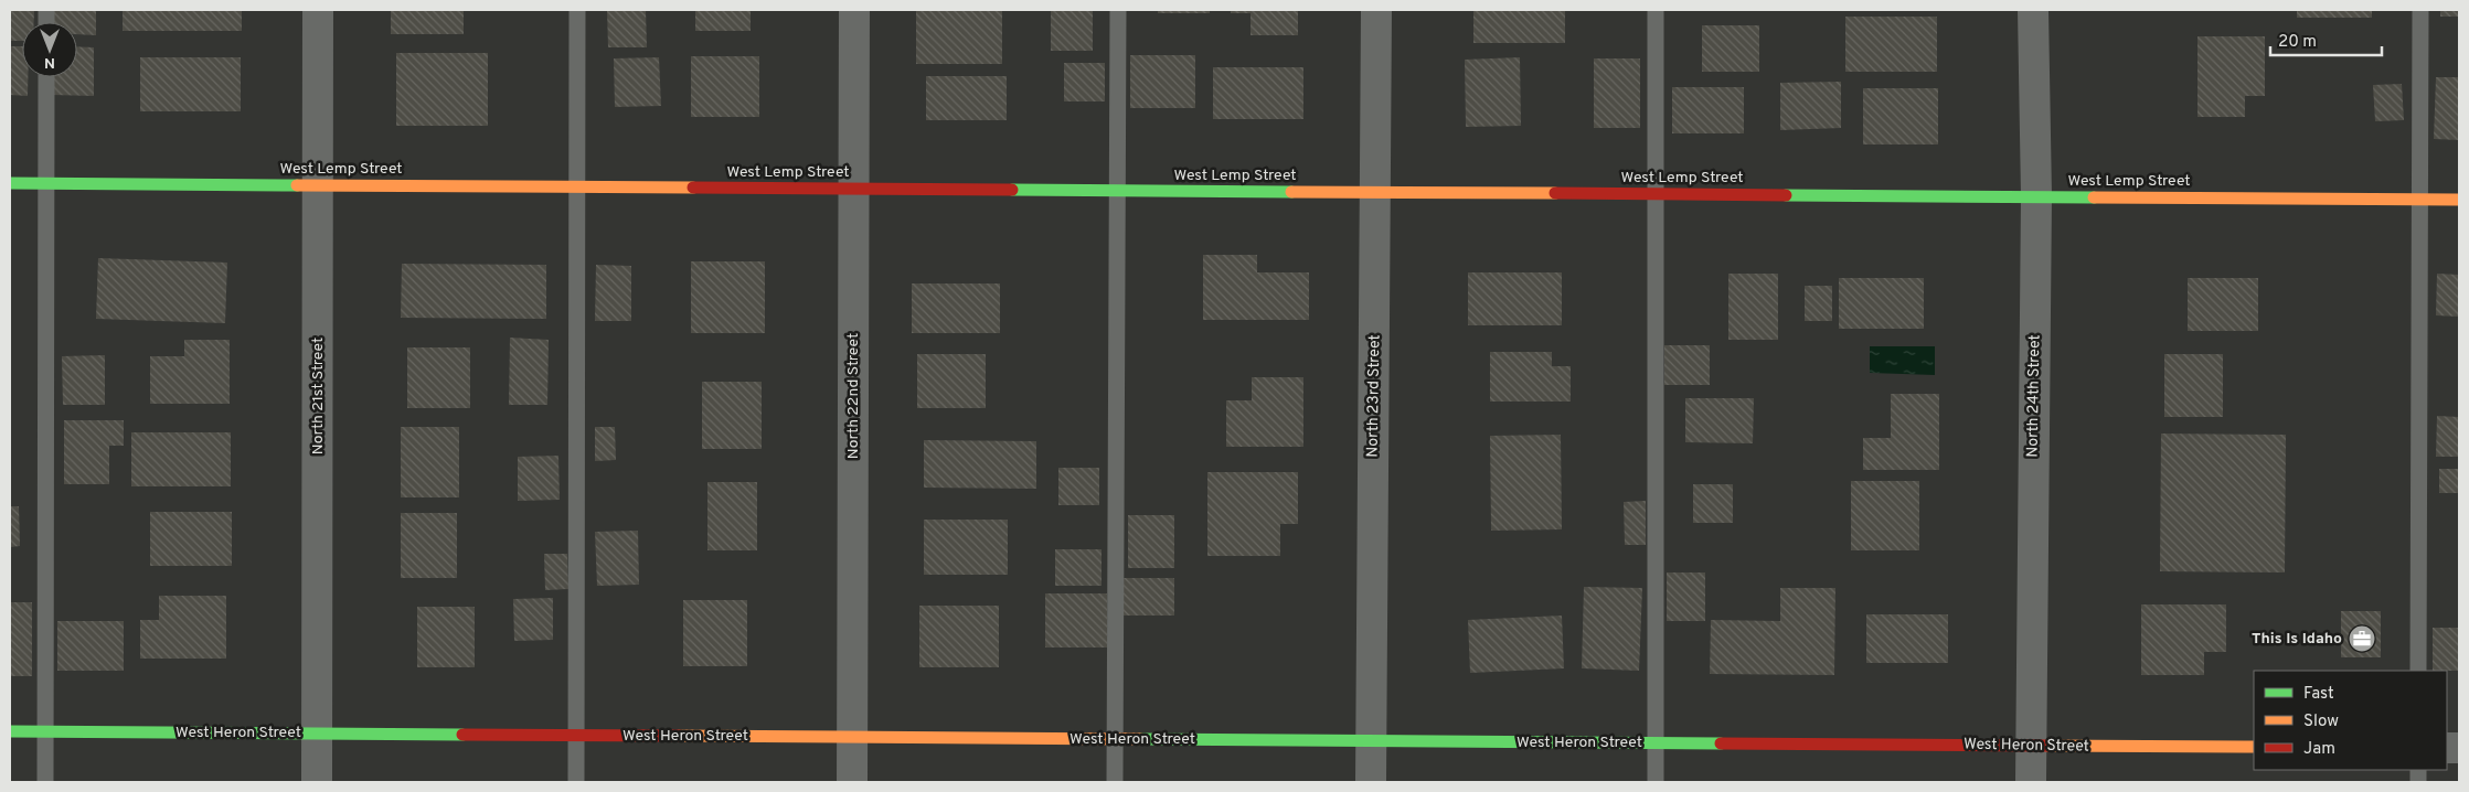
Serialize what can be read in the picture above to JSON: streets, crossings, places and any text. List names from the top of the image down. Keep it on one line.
{"streets":{"street":["West Lemp Street","North 21st Street","North 22nd Street","North 23rd Street","North 24th Street","West Heron Street"]},"crossings":[["West Lemp Street","North 21st Street"],["West Lemp Street","North 22nd Street"],["West Lemp Street","North 23rd Street"],["West Lemp Street","North 24th Street"],["North 21st Street","West Heron Street"],["North 22nd Street","West Heron Street"],["North 23rd Street","West Heron Street"],["North 24th Street","West Heron Street"]],"places":{"office":["This Is Idaho"]},"legend":["Fast","Slow","Jam"],"scale_bar":"20 m","north":"bottom"}
